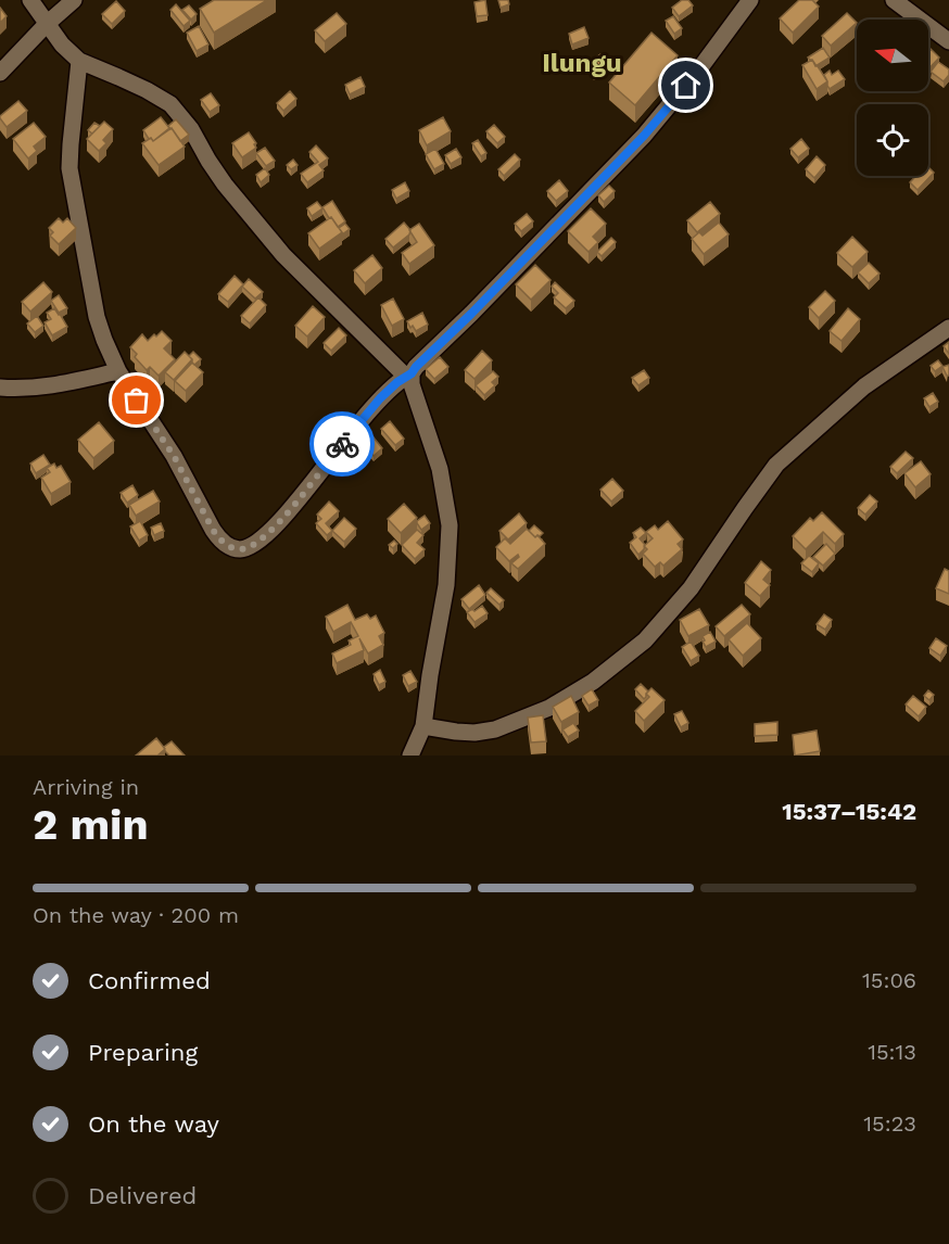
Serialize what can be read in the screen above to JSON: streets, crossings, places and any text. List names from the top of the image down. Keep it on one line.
{"districts":["Ilungu"],"north":"left","page":{"heading":["2 min","Arriving in","15:37–15:42"],"bar":"On the way · 200 m","list":[["Confirmed","15:06"],["Preparing","15:13"],["On the way","15:23"],"Delivered"]}}
